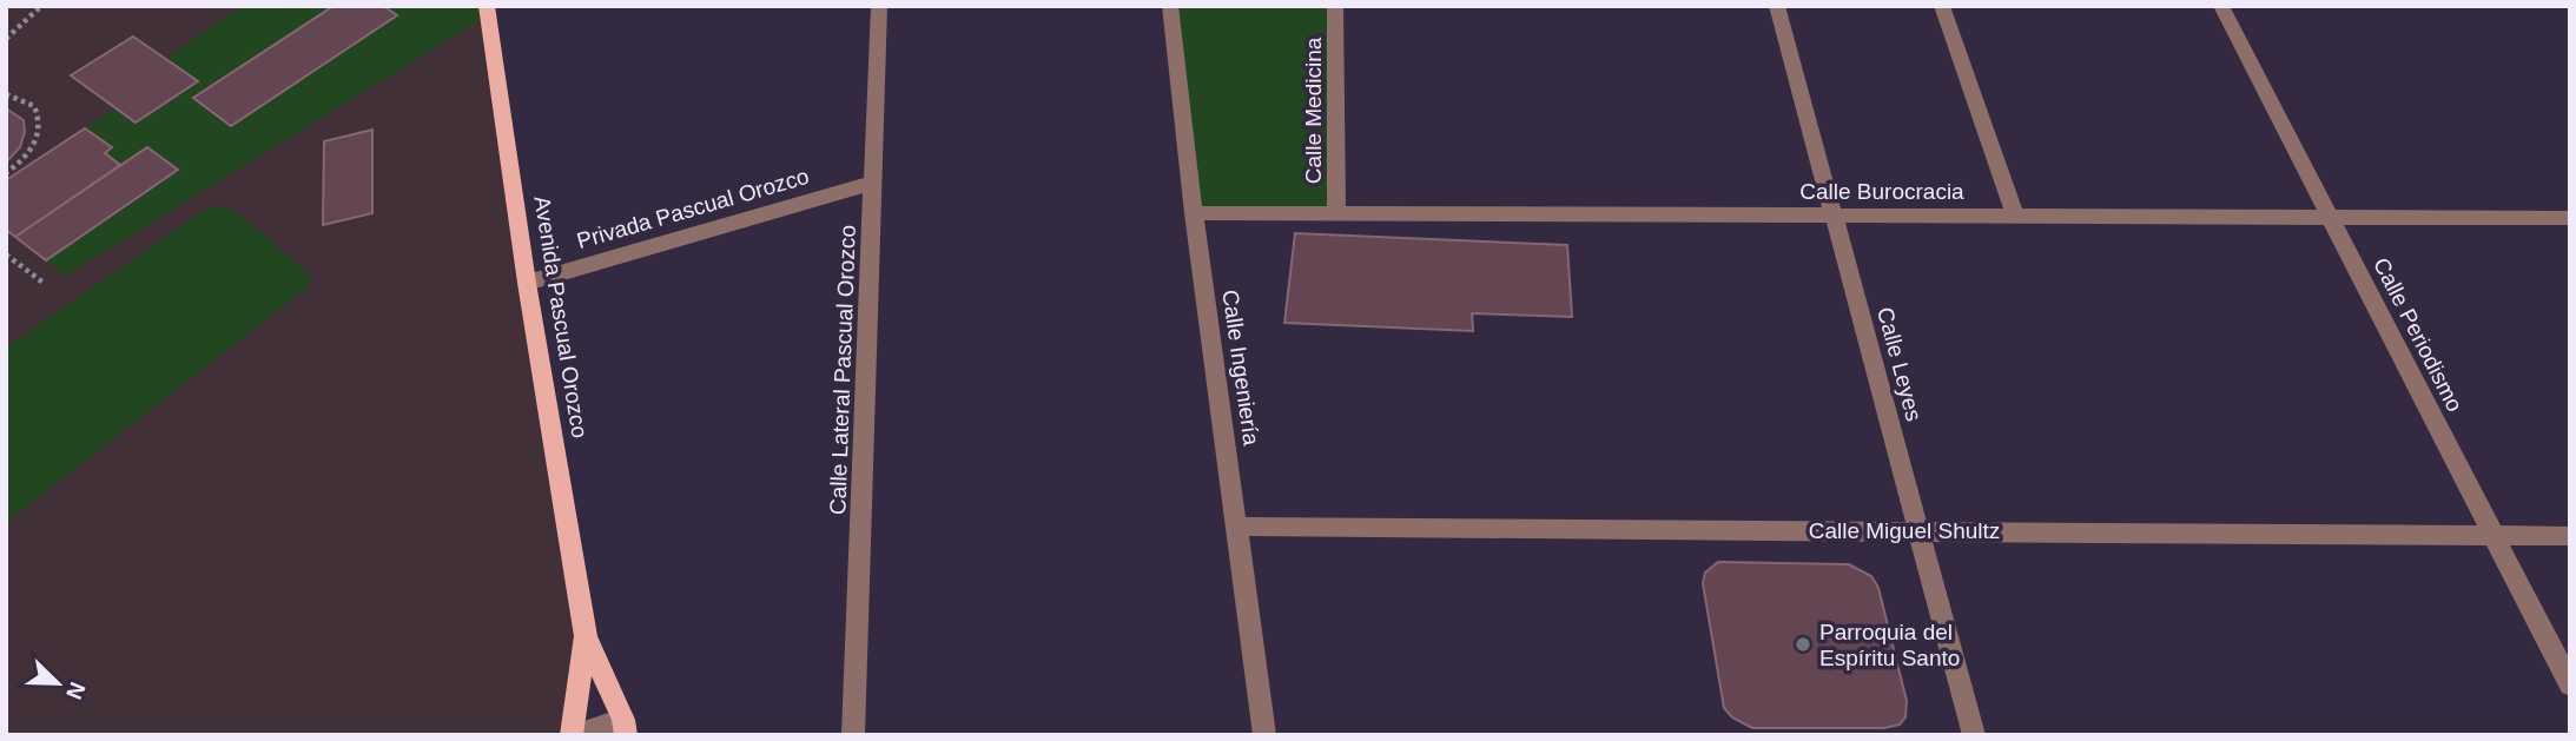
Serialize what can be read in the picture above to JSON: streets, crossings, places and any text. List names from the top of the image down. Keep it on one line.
{"streets":{"main road":["Avenida Pascual Orozco"],"street":["Calle Medicina","Calle Burocracia","Privada Pascual Orozco","Calle Periodismo","Calle Leyes","Calle Ingeniería","Calle Lateral Pascual Orozco","Calle Miguel Shultz"]},"crossings":[["Calle Medicina","Calle Burocracia"],["Calle Burocracia","Calle Periodismo"],["Calle Burocracia","Calle Leyes"],["Calle Burocracia","Calle Ingeniería"],["Privada Pascual Orozco","Avenida Pascual Orozco"],["Privada Pascual Orozco","Calle Lateral Pascual Orozco"],["Calle Periodismo","Calle Miguel Shultz"],["Calle Leyes","Calle Miguel Shultz"],["Calle Ingeniería","Calle Miguel Shultz"]],"places":["Parroquia del Espíritu Santo"],"north":"bottom right"}
